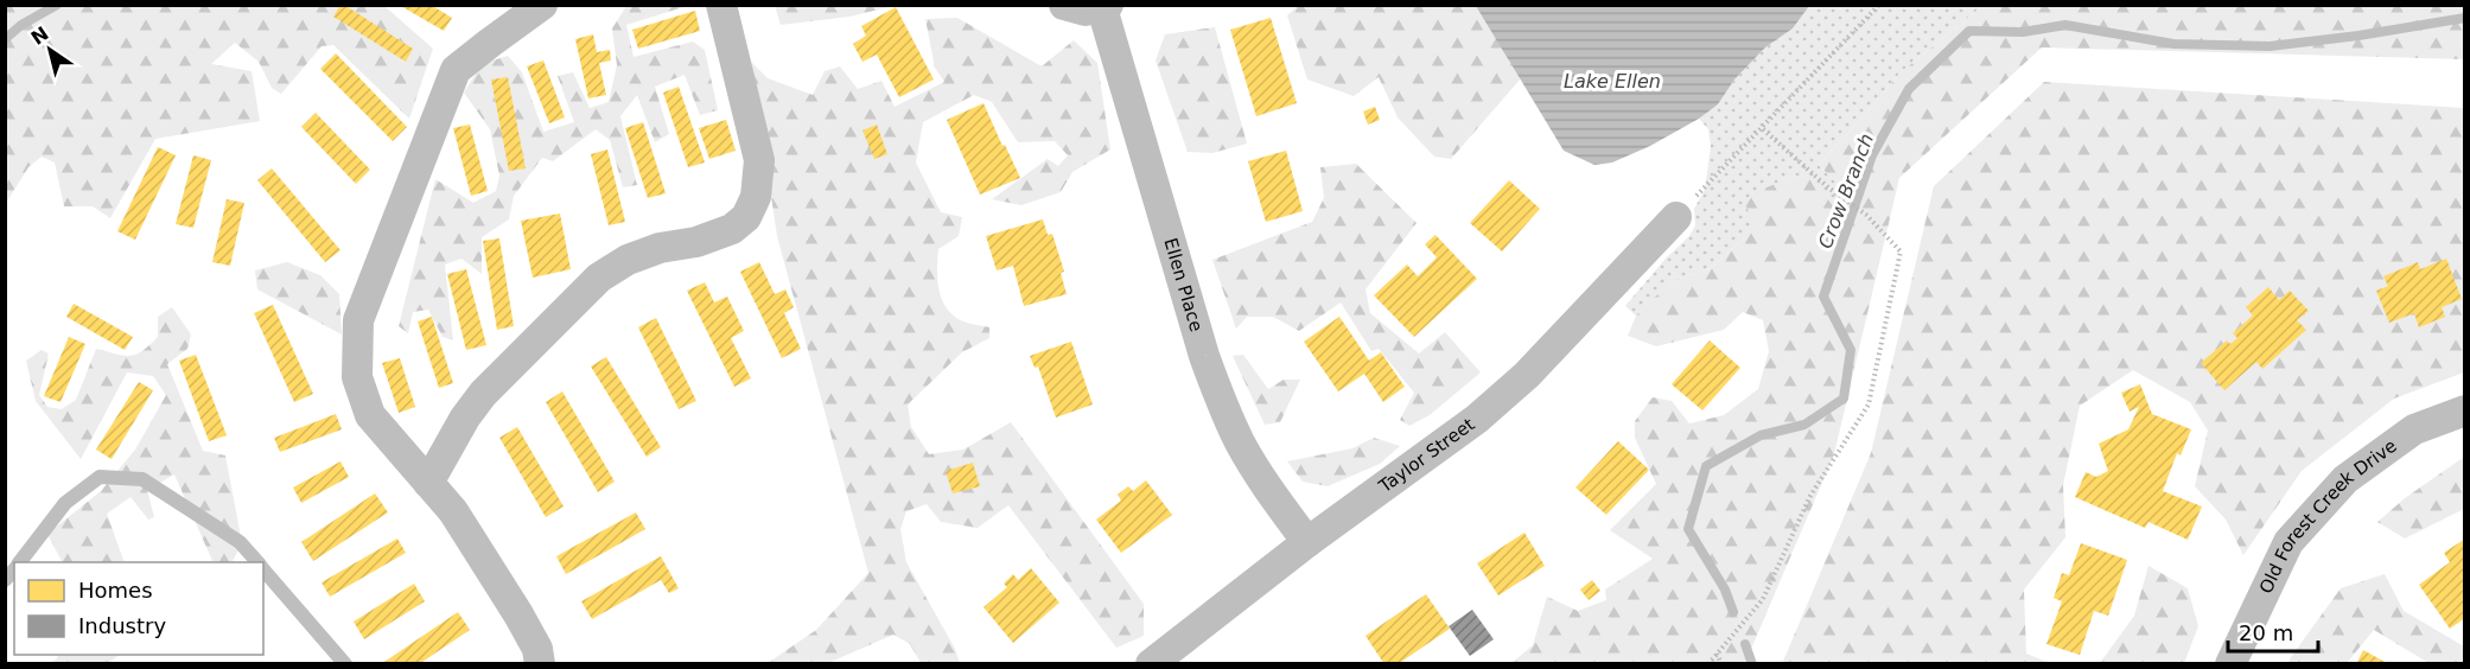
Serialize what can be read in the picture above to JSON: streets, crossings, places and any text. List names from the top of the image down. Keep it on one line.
{"streets":{"street":["Ellen Place","Taylor Street","Old Forest Creek Drive"]},"crossings":[["Ellen Place","Taylor Street"]],"water":["Lake Ellen","Crow Branch"],"legend":["Homes","Industry"],"scale_bar":"20 m","north":"top left"}
